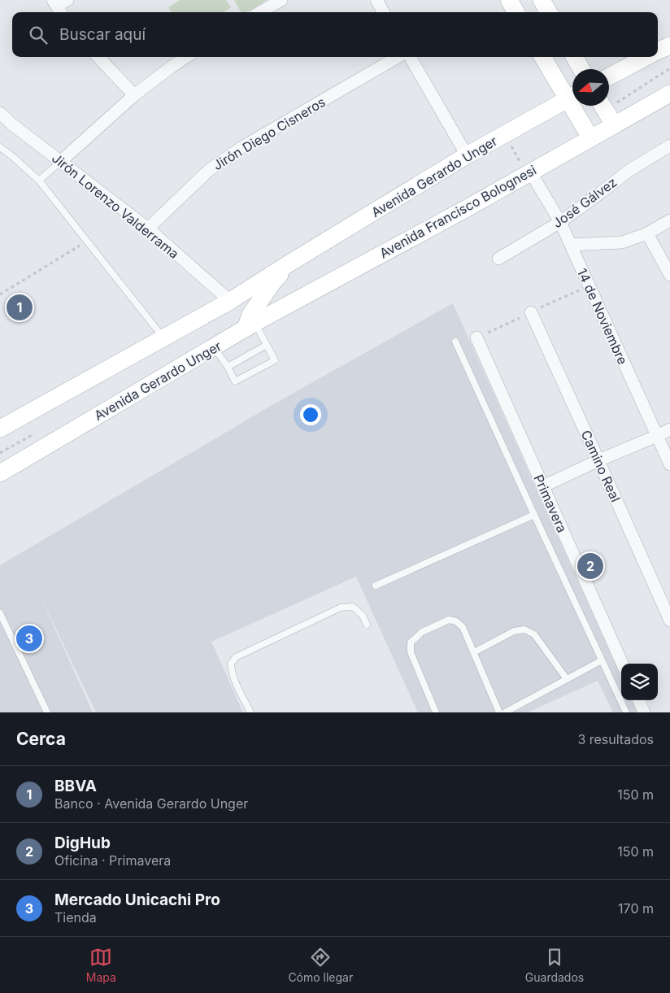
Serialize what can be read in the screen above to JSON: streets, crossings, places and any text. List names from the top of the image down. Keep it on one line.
{"streets":{"main road":["Avenida Gerardo Unger","Avenida Francisco Bolognesi"],"street":["Jirón Diego Cisneros","José Gálvez","Jirón Lorenzo Valderrama","14 de Noviembre","Camino Real","Primavera"]},"crossings":[["Jirón Diego Cisneros","Jirón Lorenzo Valderrama"],["Avenida Gerardo Unger","Jirón Lorenzo Valderrama"],["Avenida Gerardo Unger","Avenida Francisco Bolognesi"],["José Gálvez","14 de Noviembre"],["Avenida Francisco Bolognesi","14 de Noviembre"]],"north":"left","page":{"search":"Buscar aquí","pins":["1","2","3"],"heading":["Cerca","3 resultados"],"list":[{"mark":"1","name":"BBVA","note":"Banco · Avenida Gerardo Unger","value":"150 m"},{"mark":"2","name":"DigHub","note":"Oficina · Primavera","value":"150 m"},{"mark":"3","name":"Mercado Unicachi Pro","note":"Tienda","value":"170 m"}],"nav":["Mapa","Cómo llegar","Guardados"]}}
